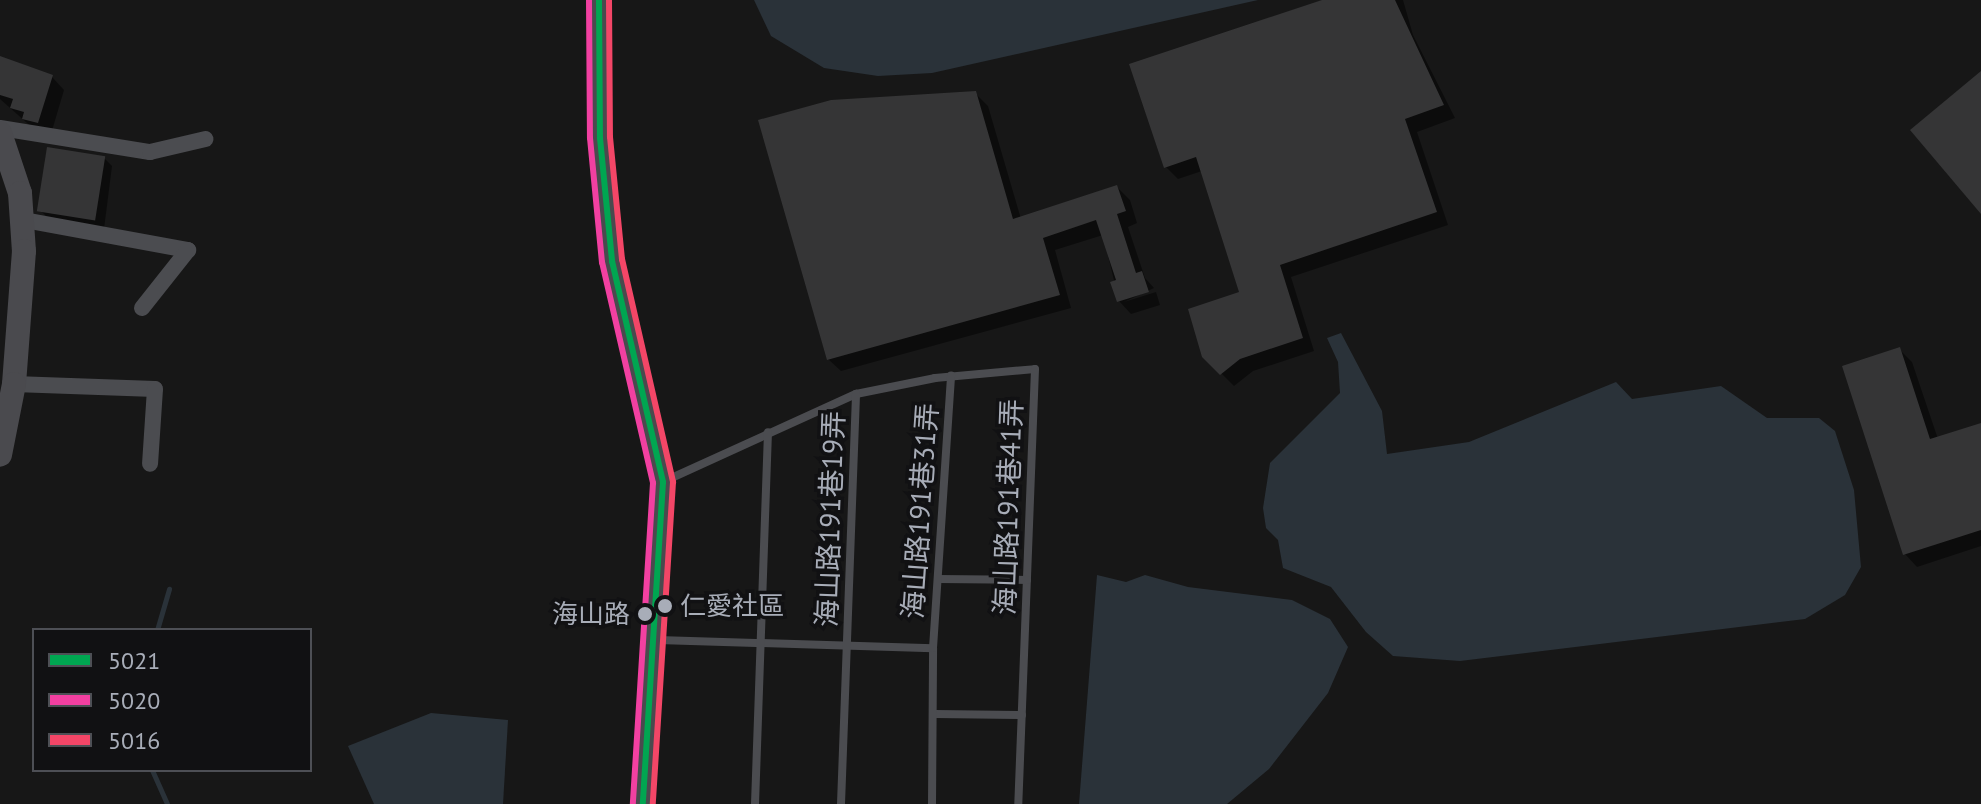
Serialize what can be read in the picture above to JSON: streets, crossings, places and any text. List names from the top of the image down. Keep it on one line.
{"streets":{"lane":["海山路191巷41弄","海山路191巷31弄","海山路191巷19弄"]},"crossings":[["海山路191巷41弄","海山路191巷31弄"]],"places":["仁愛社區","海山路"],"lines":["transit line 5021","transit line 5020","transit line 5016"],"legend":["5021","5020","5016"]}
